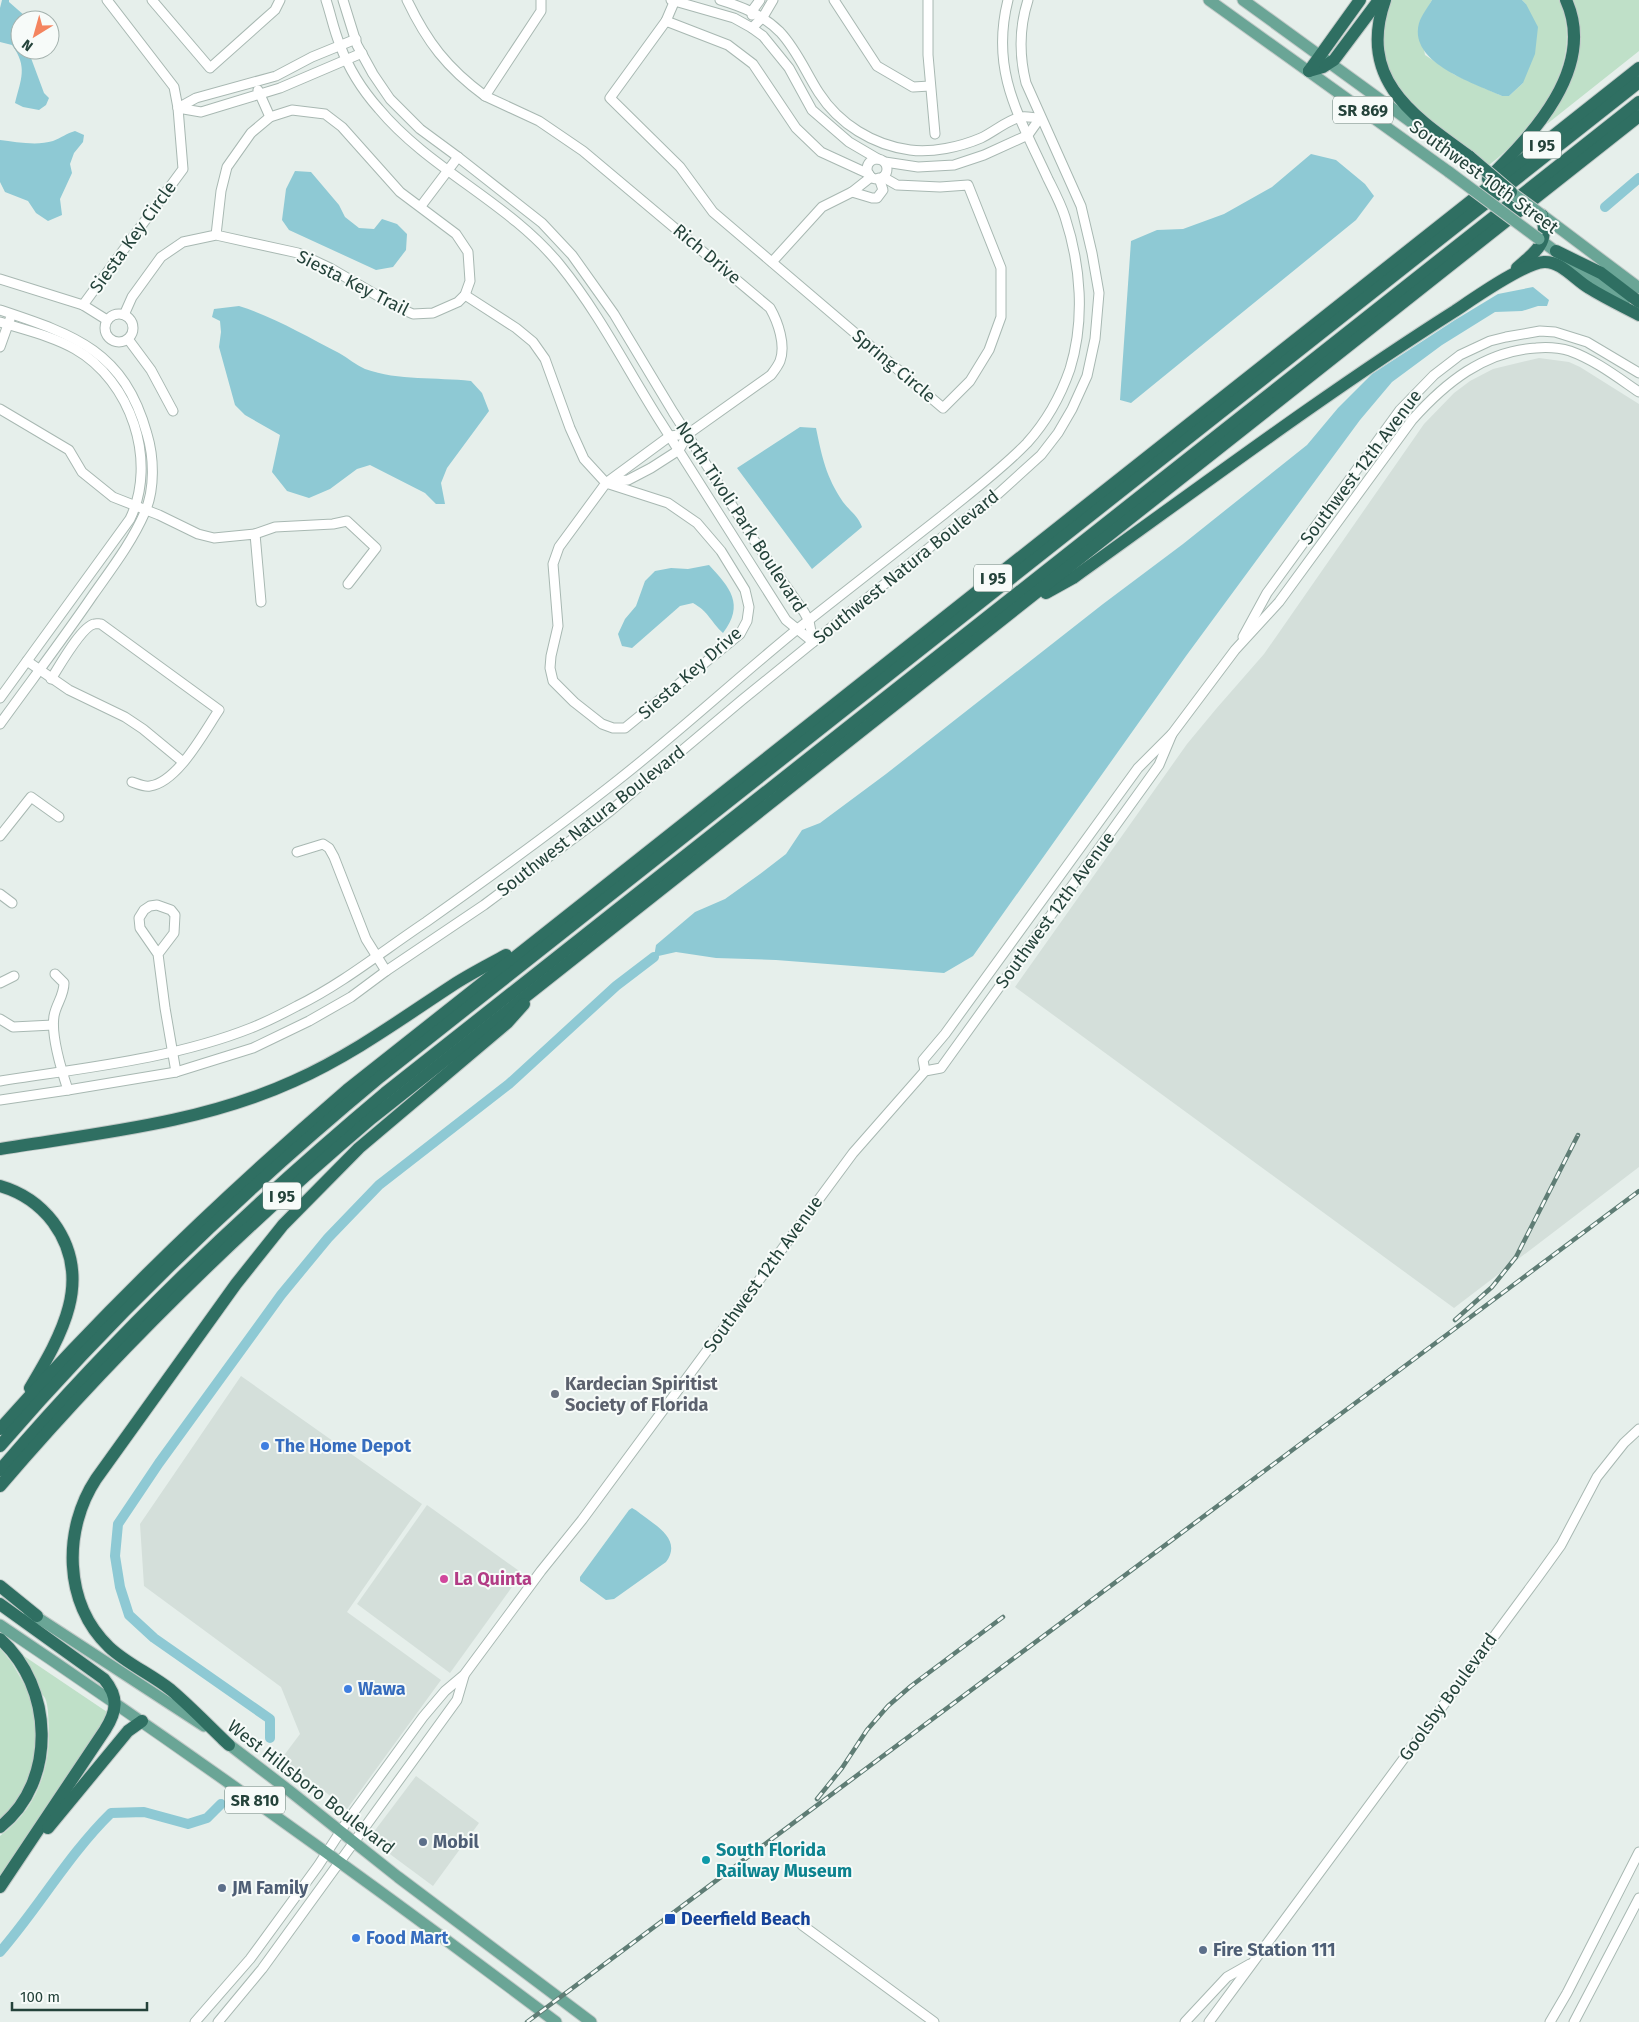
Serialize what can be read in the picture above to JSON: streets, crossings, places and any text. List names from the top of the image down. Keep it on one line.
{"streets":{"highway":["I 95"],"main road":["SR 869","Southwest 10th Street","West Hillsboro Boulevard","SR 810"],"street":["Siesta Key Circle","Rich Drive","Siesta Key Trail","Spring Circle","Southwest 12th Avenue","North Tivoli Park Boulevard","Southwest Natura Boulevard","Siesta Key Drive","Goolsby Boulevard"]},"crossings":[["Siesta Key Circle","Siesta Key Trail"],["Rich Drive","North Tivoli Park Boulevard"],["Siesta Key Trail","Siesta Key Drive"],["Southwest 12th Avenue","West Hillsboro Boulevard"],["Southwest 12th Avenue","SR 810"],["North Tivoli Park Boulevard","Southwest Natura Boulevard"]],"places":{"other":["Kardecian Spiritist Society of Florida","The Home Depot","La Quinta","Wawa","Mobil","South Florida Railway Museum","JM Family","Food Mart","Fire Station 111"],"transit":["Deerfield Beach"]},"scale_bar":"100 m","north":"bottom left"}
